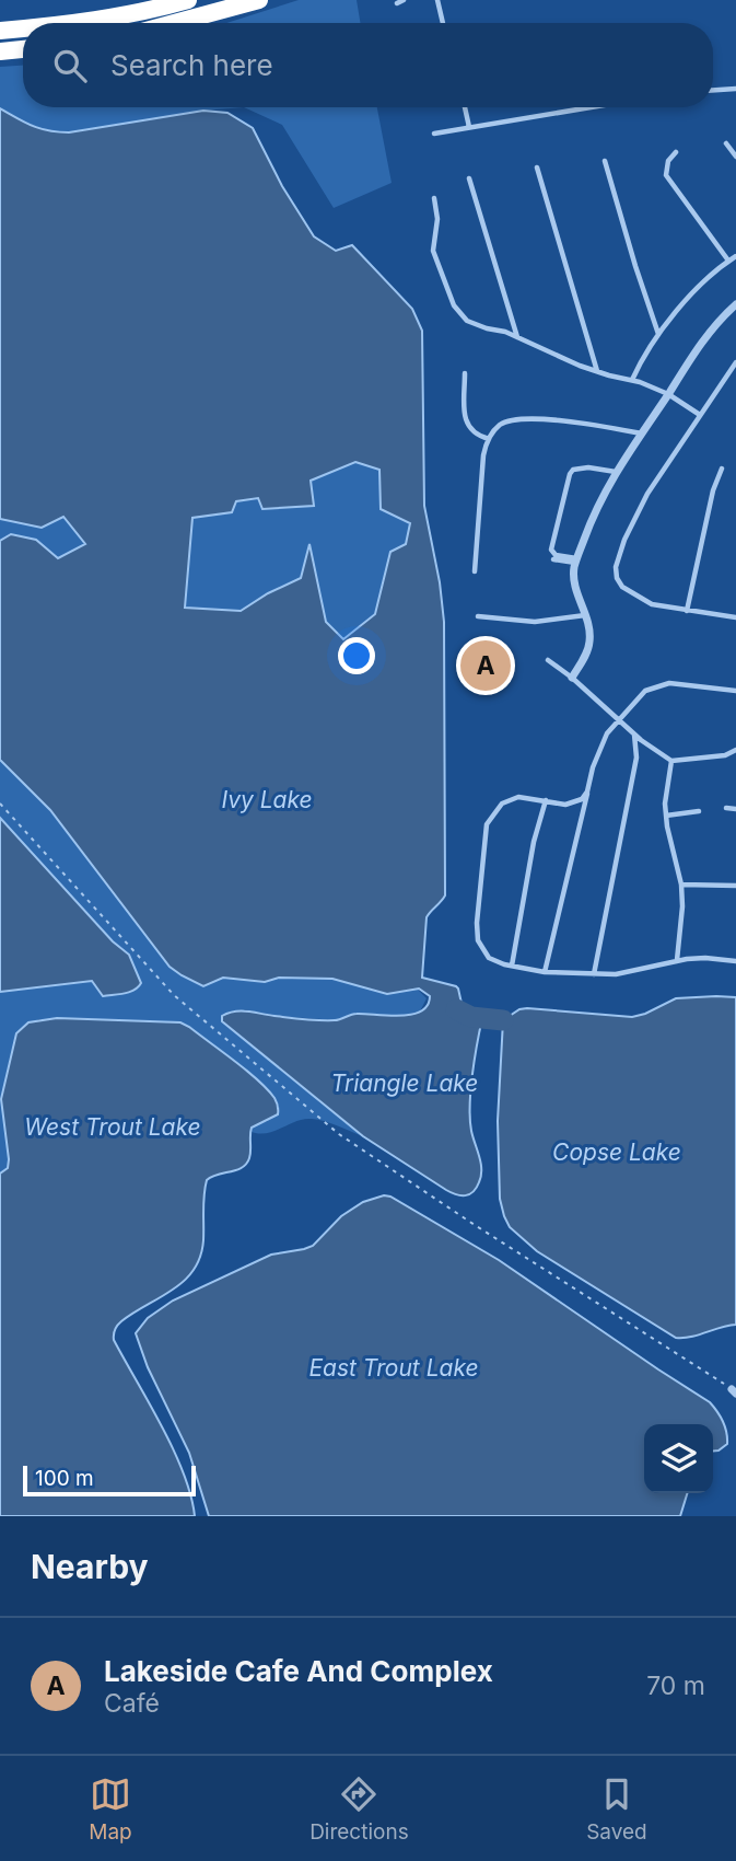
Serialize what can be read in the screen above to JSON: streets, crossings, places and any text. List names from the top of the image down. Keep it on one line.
{"water":["Ivy Lake","Triangle Lake","West Trout Lake","Copse Lake","East Trout Lake"],"scale_bar":"100 m","page":{"search":"Search here","pins":"A","scale":"100 m","heading":"Nearby","list":[{"mark":"A","name":"Lakeside Cafe And Complex","note":"Café","value":"70 m"}],"nav":["Map","Directions","Saved"]}}
